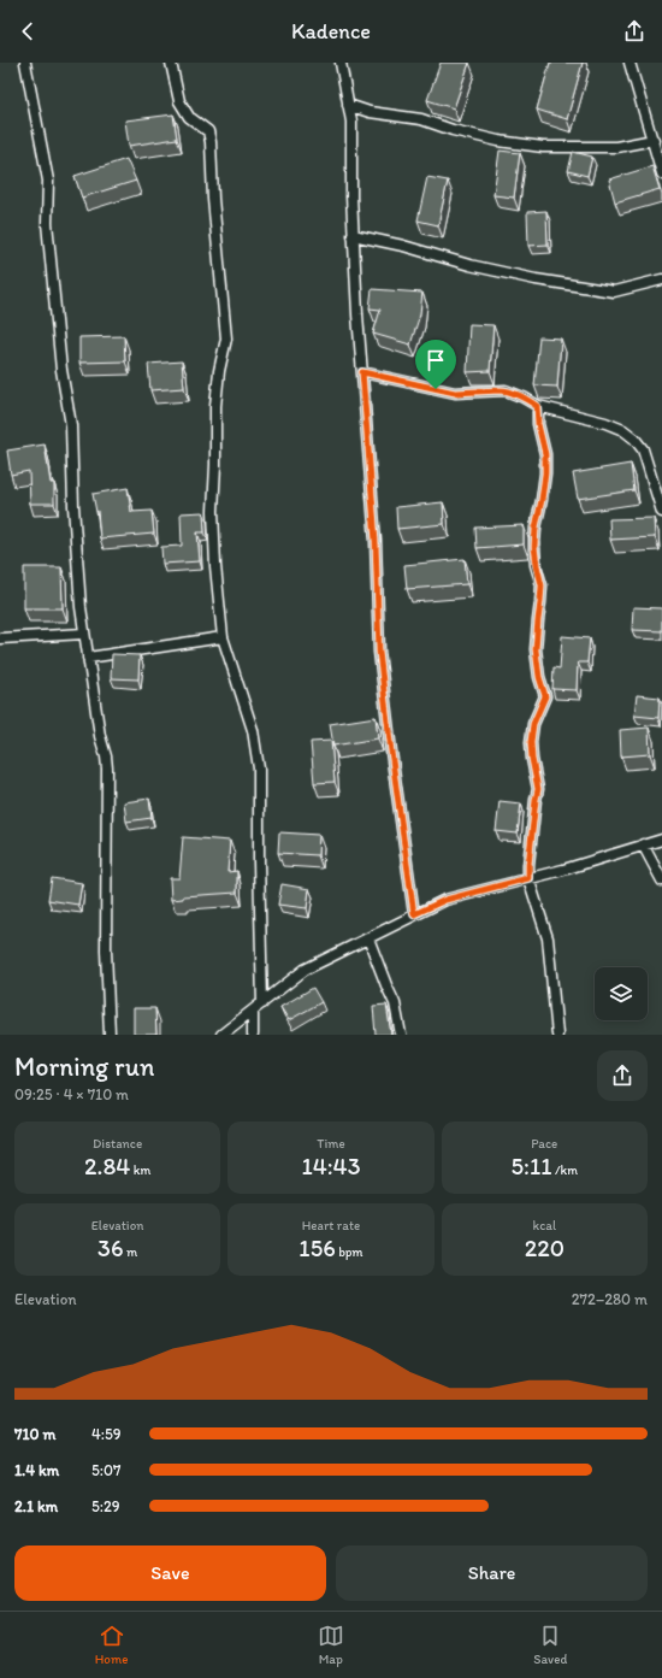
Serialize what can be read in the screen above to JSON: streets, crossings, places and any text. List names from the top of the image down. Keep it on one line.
{"page":{"header":"Kadence","heading":["Morning run","09:25 · 4 × 710 m"],"stats":[["Distance","2.84 km"],["Time","14:43"],["Pace","5:11 /km"],["Elevation","36 m"],["Heart rate","156 bpm"],["kcal","220"]],"chart":["Elevation","272–280 m"],"list":[{"name":"710 m","note":"4:59"},{"name":"1.4 km","note":"5:07"},{"name":"2.1 km","note":"5:29"}],"buttons":["Save","Share"],"tabs":["Home","Map","Saved"]}}
